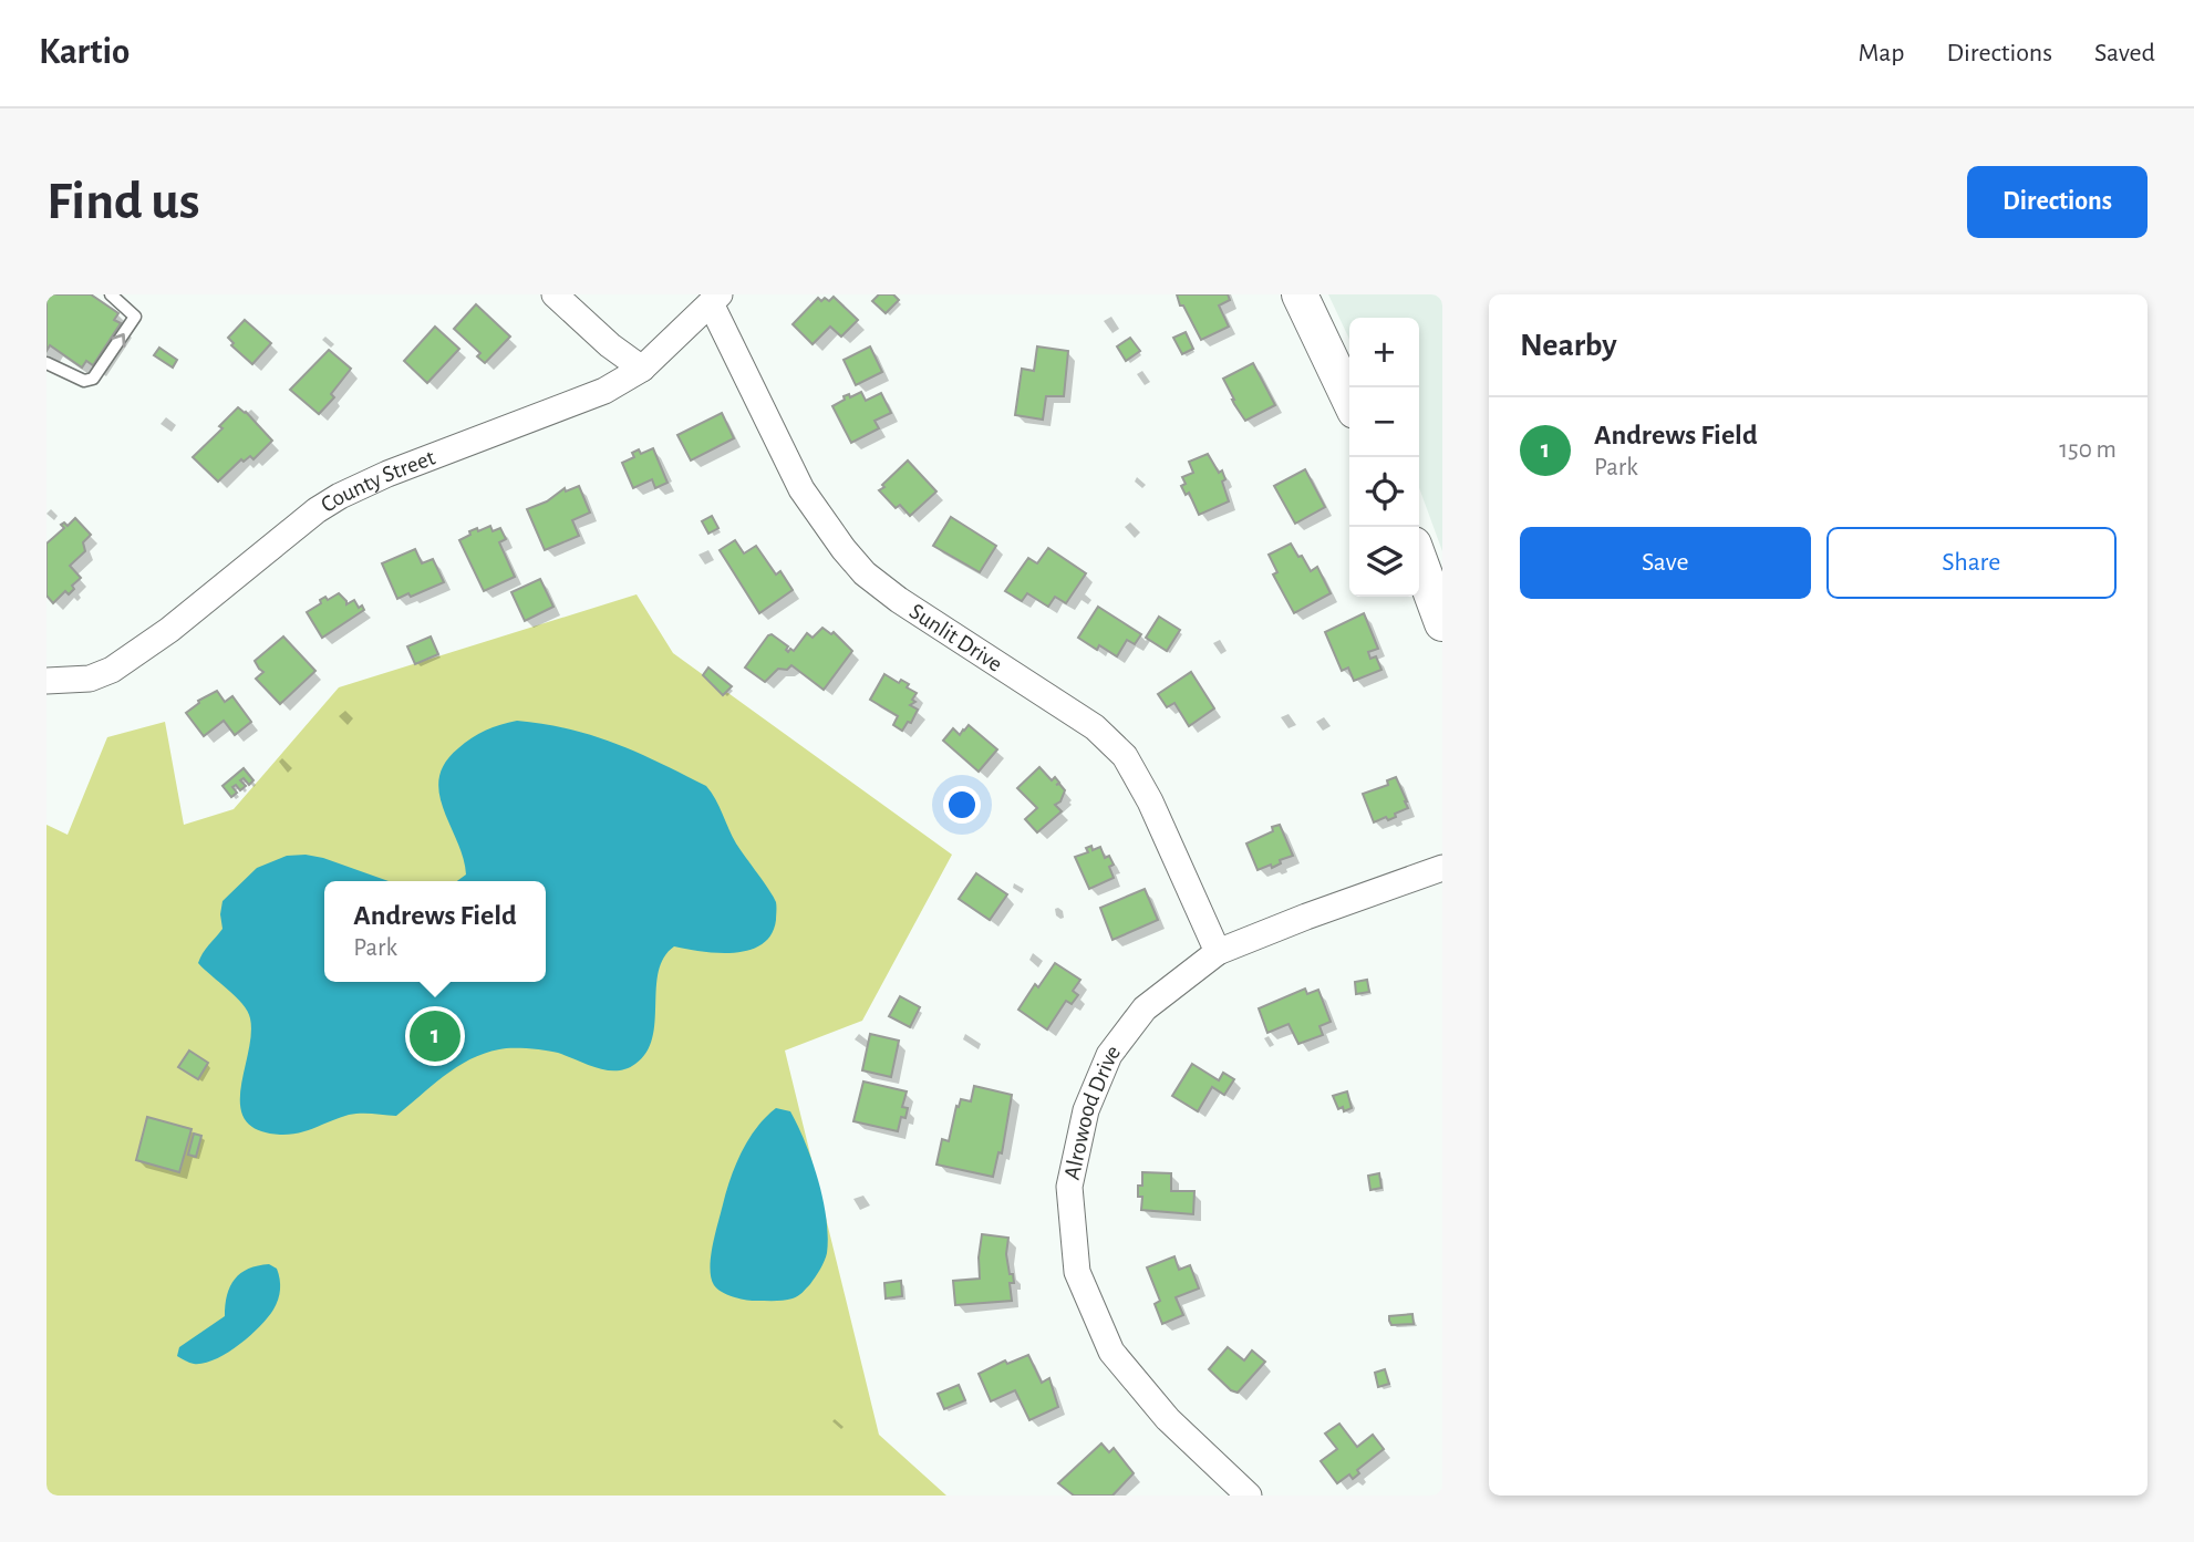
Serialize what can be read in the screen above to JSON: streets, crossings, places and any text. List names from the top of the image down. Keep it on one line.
{"streets":{"street":["County Street","Sunlit Drive","Alrowood Drive"]},"crossings":[["County Street","Sunlit Drive"],["Sunlit Drive","Alrowood Drive"]],"page":{"header":"Kartio","nav":["Map","Directions","Saved"],"buttons":["Directions",["Save","Share"]],"title":"Find us","heading":"Nearby","map_buttons":["+","−"],"list":[{"mark":"1","name":"Andrews Field","note":"Park","value":"150 m"}],"popup":["Andrews Field","Park"],"pins":"1"}}
